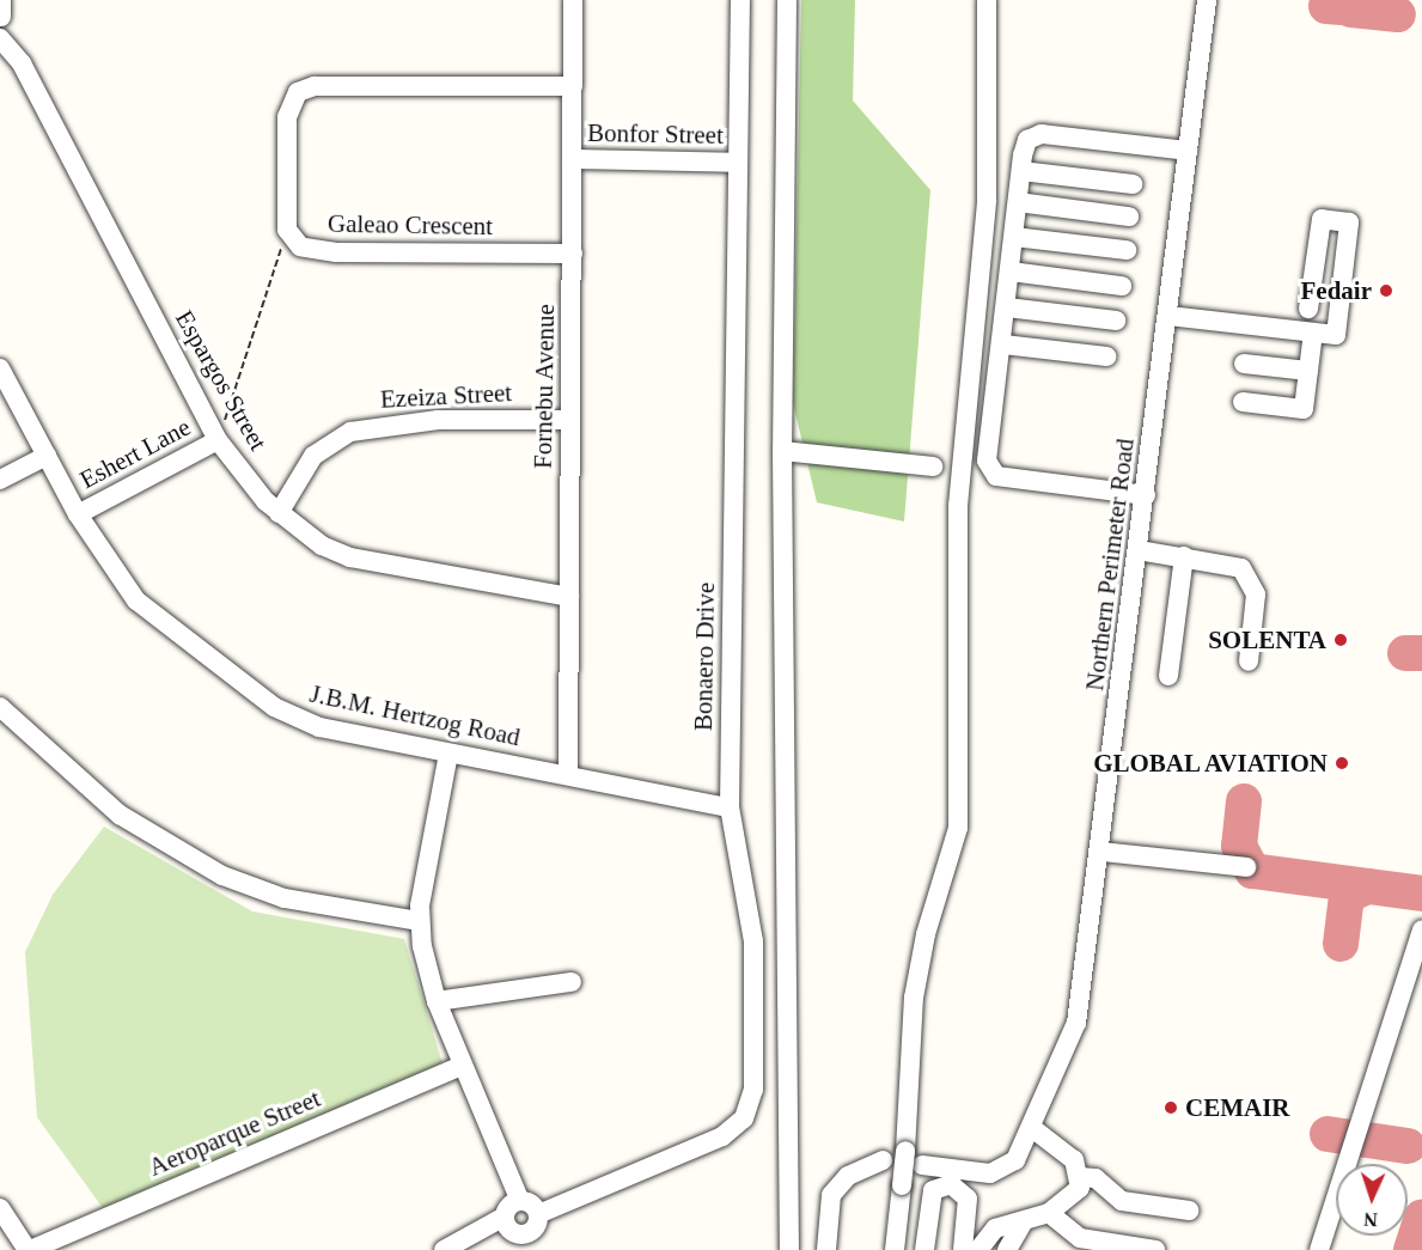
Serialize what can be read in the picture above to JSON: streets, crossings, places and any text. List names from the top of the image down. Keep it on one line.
{"streets":{"street":["Bonfor Street","Galeao Crescent","Espargos Street","Fornebu Avenue","Ezeiza Street","Eshert Lane","Northern Perimeter Road","Bonaero Drive","J.B.M. Hertzog Road","Aeroparque Street"]},"crossings":[["Bonfor Street","Fornebu Avenue"],["Bonfor Street","Bonaero Drive"],["Galeao Crescent","Fornebu Avenue"],["Espargos Street","Fornebu Avenue"],["Espargos Street","Ezeiza Street"],["Espargos Street","Eshert Lane"],["Fornebu Avenue","Ezeiza Street"],["Fornebu Avenue","J.B.M. Hertzog Road"],["Eshert Lane","J.B.M. Hertzog Road"],["Bonaero Drive","J.B.M. Hertzog Road"]],"places":["Fedair","SOLENTA","GLOBAL AVIATION","CEMAIR"],"north":"bottom"}
